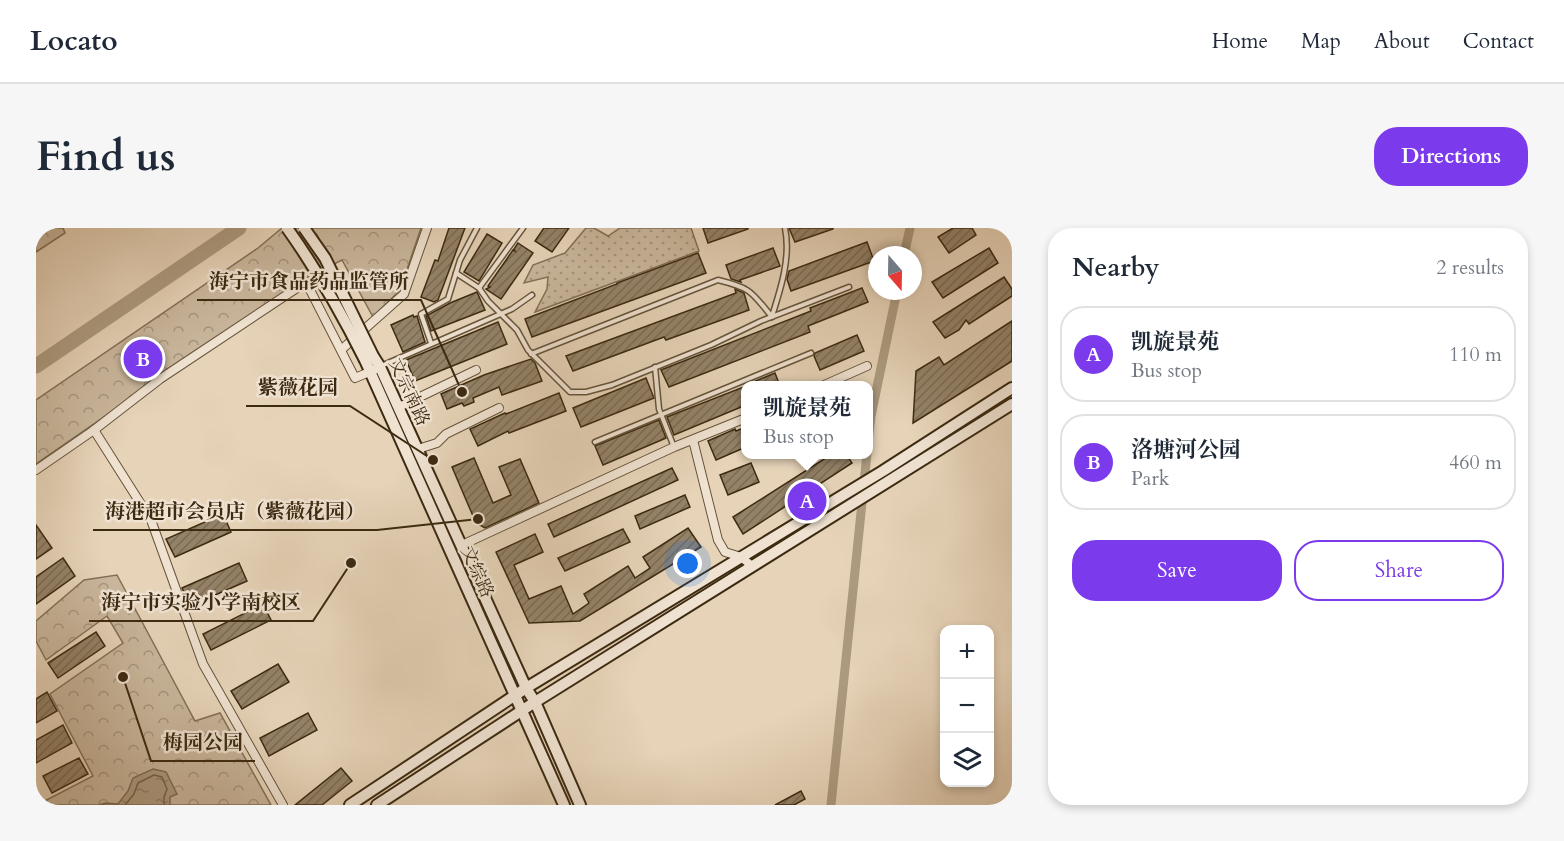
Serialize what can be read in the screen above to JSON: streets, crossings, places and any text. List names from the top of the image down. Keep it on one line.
{"streets":{"main road":["文宗南路","文综路"]},"crossings":[["文宗南路","文综路"]],"places":["海宁市食品药品监管所","紫薇花园","海港超市会员店（紫薇花园）","海宁市实验小学南校区","梅园公园"],"north":"bottom","page":{"header":"Locato","nav":["Home","Map","About","Contact"],"buttons":["Directions",["Save","Share"]],"title":"Find us","heading":["Nearby","2 results"],"list":[{"mark":"A","name":"凯旋景苑","note":"Bus stop","value":"110 m"},{"mark":"B","name":"洛塘河公园","note":"Park","value":"460 m"}],"pins":["B","A"],"popup":["凯旋景苑","Bus stop"],"map_buttons":["+","−"]}}
